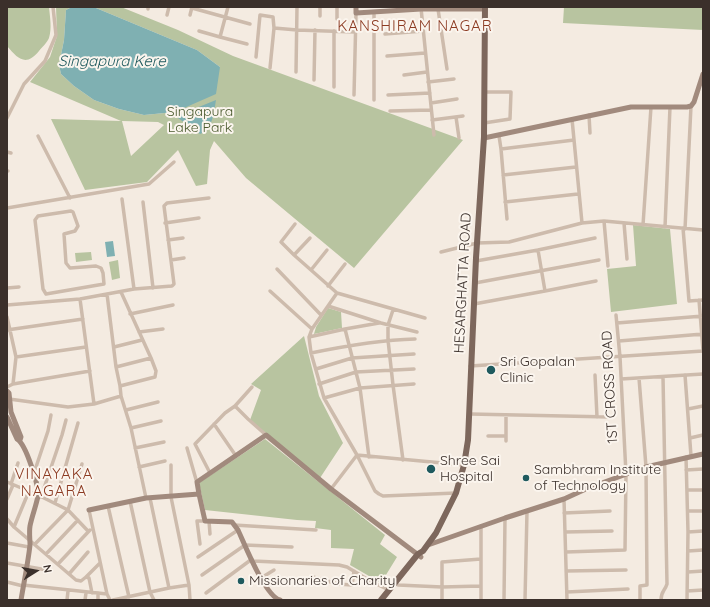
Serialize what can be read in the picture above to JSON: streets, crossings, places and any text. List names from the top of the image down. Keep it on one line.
{"streets":{"main road":["HESARGHATTA ROAD"],"street":["1ST CROSS ROAD"]},"districts":["KANSHIRAM NAGAR","VINAYAKA NAGARA"],"water":["Singapura Kere"],"parks":["Singapura Lake Park"],"places":["Sri Gopalan Clinic","Shree Sai Hospital","Sambhram Institute of Technology","Missionaries of Charity"],"north":"right"}
